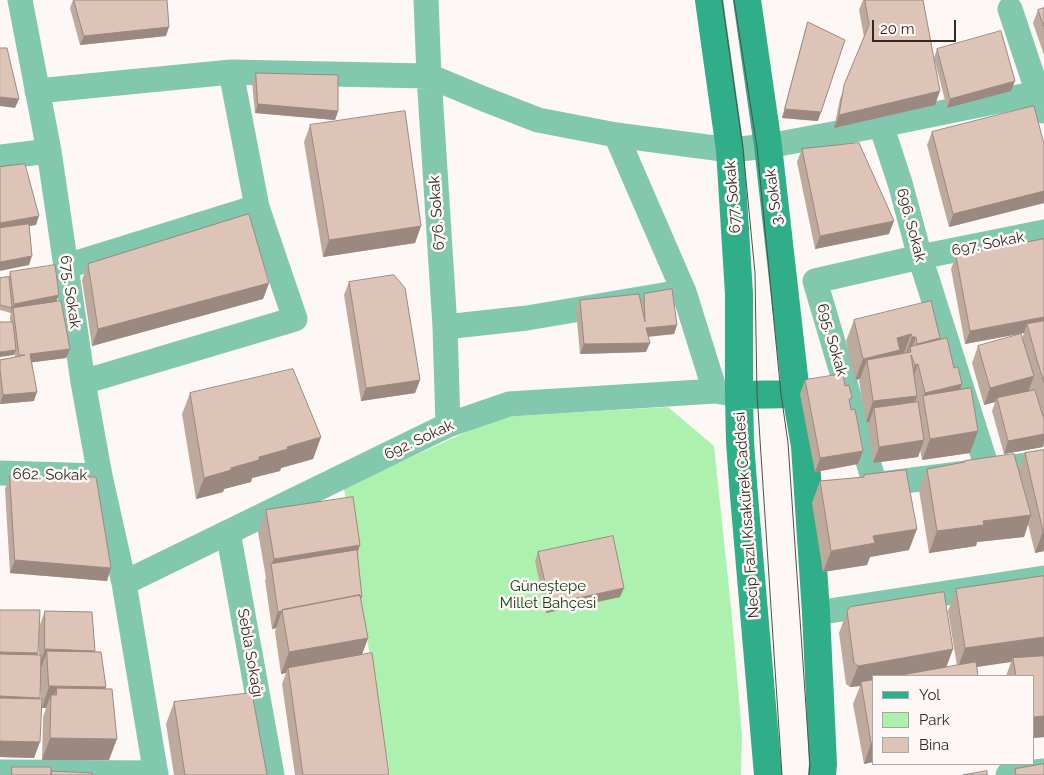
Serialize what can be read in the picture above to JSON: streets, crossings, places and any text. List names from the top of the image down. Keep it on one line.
{"streets":{"main road":["677. Sokak","3. Sokak","Necip Fazıl Kısakürek Caddesi"],"street":["676. Sokak","696. Sokak","697. Sokak","675. Sokak","695. Sokak","692. Sokak","662. Sokak","Sebla Sokağı"]},"crossings":[["677. Sokak","692. Sokak"],["677. Sokak","Necip Fazıl Kısakürek Caddesi"],["3. Sokak","Necip Fazıl Kısakürek Caddesi"],["676. Sokak","692. Sokak"],["696. Sokak","697. Sokak"],["696. Sokak","695. Sokak"],["697. Sokak","695. Sokak"],["675. Sokak","692. Sokak"],["675. Sokak","662. Sokak"],["692. Sokak","Necip Fazıl Kısakürek Caddesi"],["692. Sokak","Sebla Sokağı"]],"parks":["Güneştepe Millet Bahçesi"],"legend":["Yol","Park","Bina"],"scale_bar":"20 m"}
